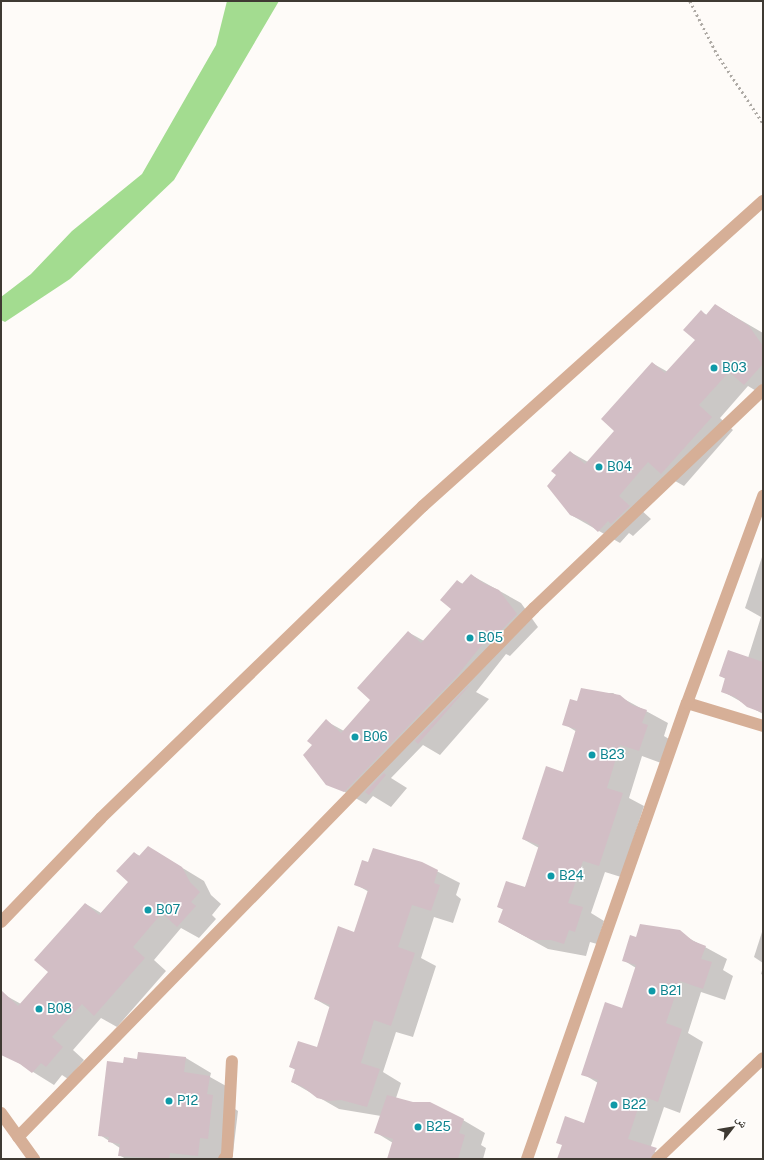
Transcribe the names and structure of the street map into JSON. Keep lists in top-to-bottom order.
{
  "places": [
    "B03",
    "B04",
    "B05",
    "B06",
    "B23",
    "B24",
    "B07",
    "B21",
    "B08",
    "P12",
    "B22",
    "B25"
  ],
  "north": "top right"
}
